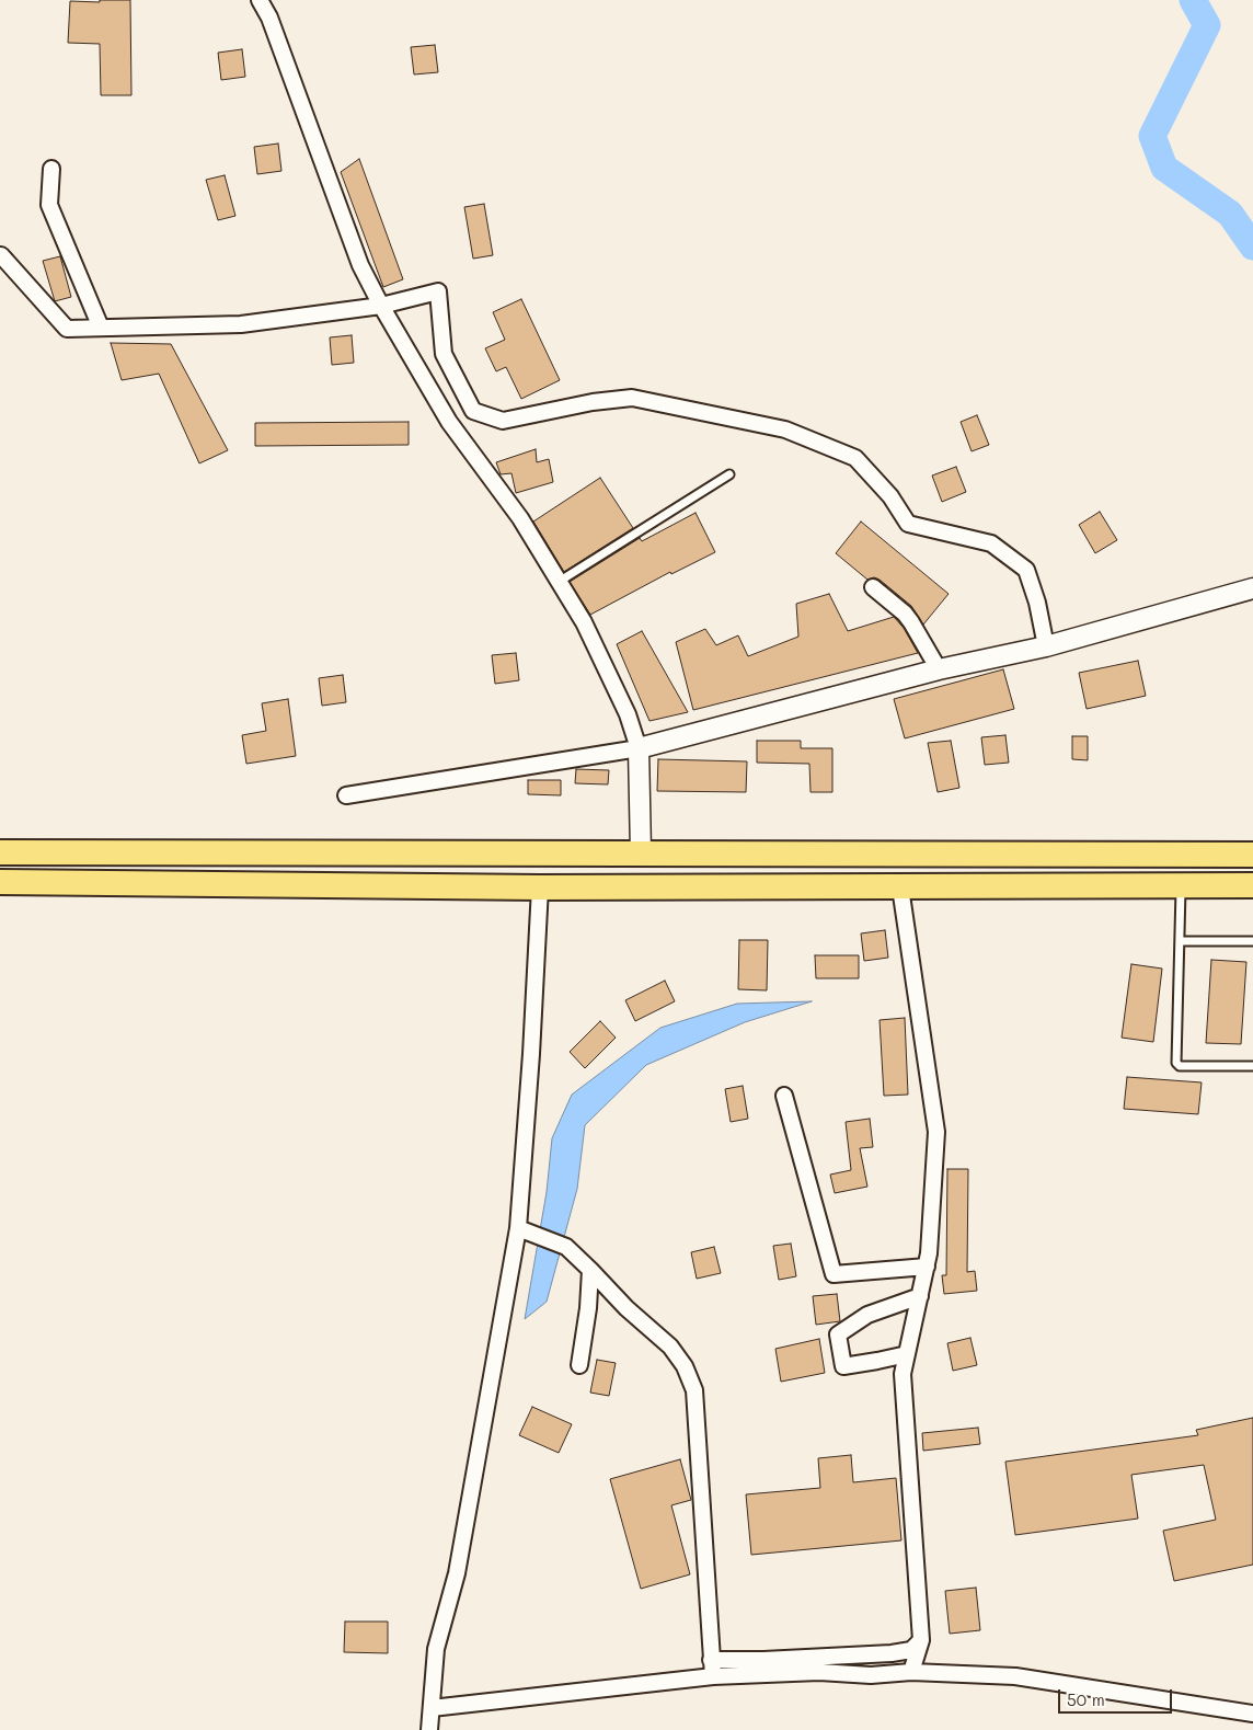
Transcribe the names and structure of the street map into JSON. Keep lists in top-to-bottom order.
{
  "scale_bar": "50 m"
}
